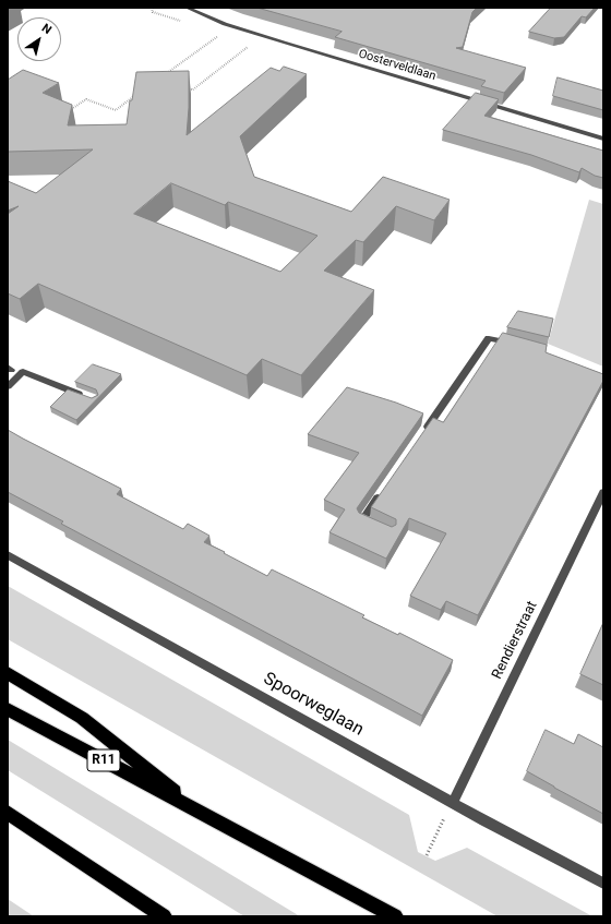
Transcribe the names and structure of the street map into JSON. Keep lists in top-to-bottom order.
{
  "streets": {
    "highway": ["R11"],
    "street": ["Oosterveldlaan", "Rendierstraat", "Spoorweglaan"]
  },
  "crossings": [
    ["Rendierstraat", "Spoorweglaan"]
  ],
  "north": "top right"
}
